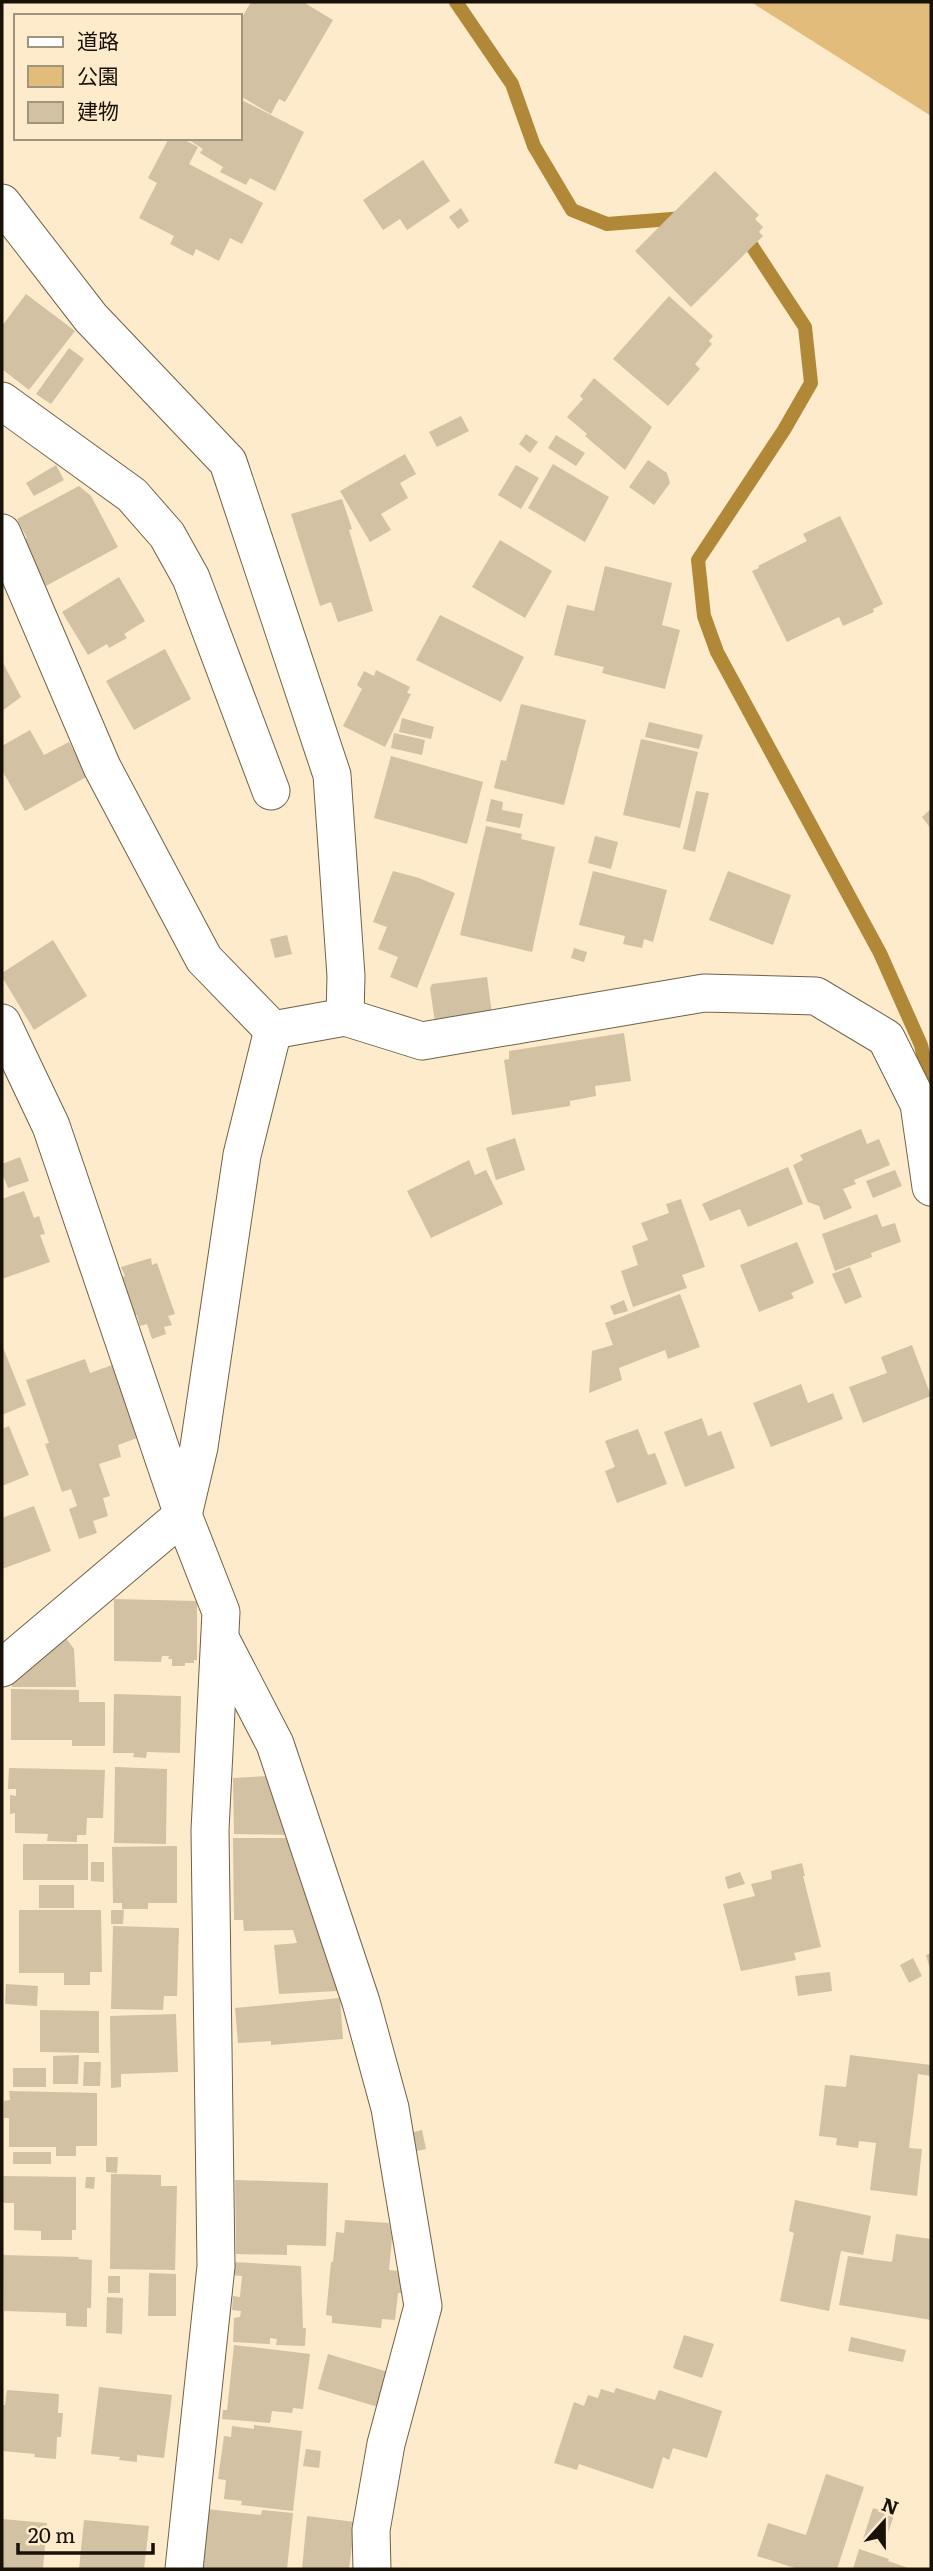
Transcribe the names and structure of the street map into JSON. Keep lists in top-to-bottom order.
{
  "legend": ["道路", "公園", "建物"],
  "scale_bar": "20 m",
  "north": "top"
}
